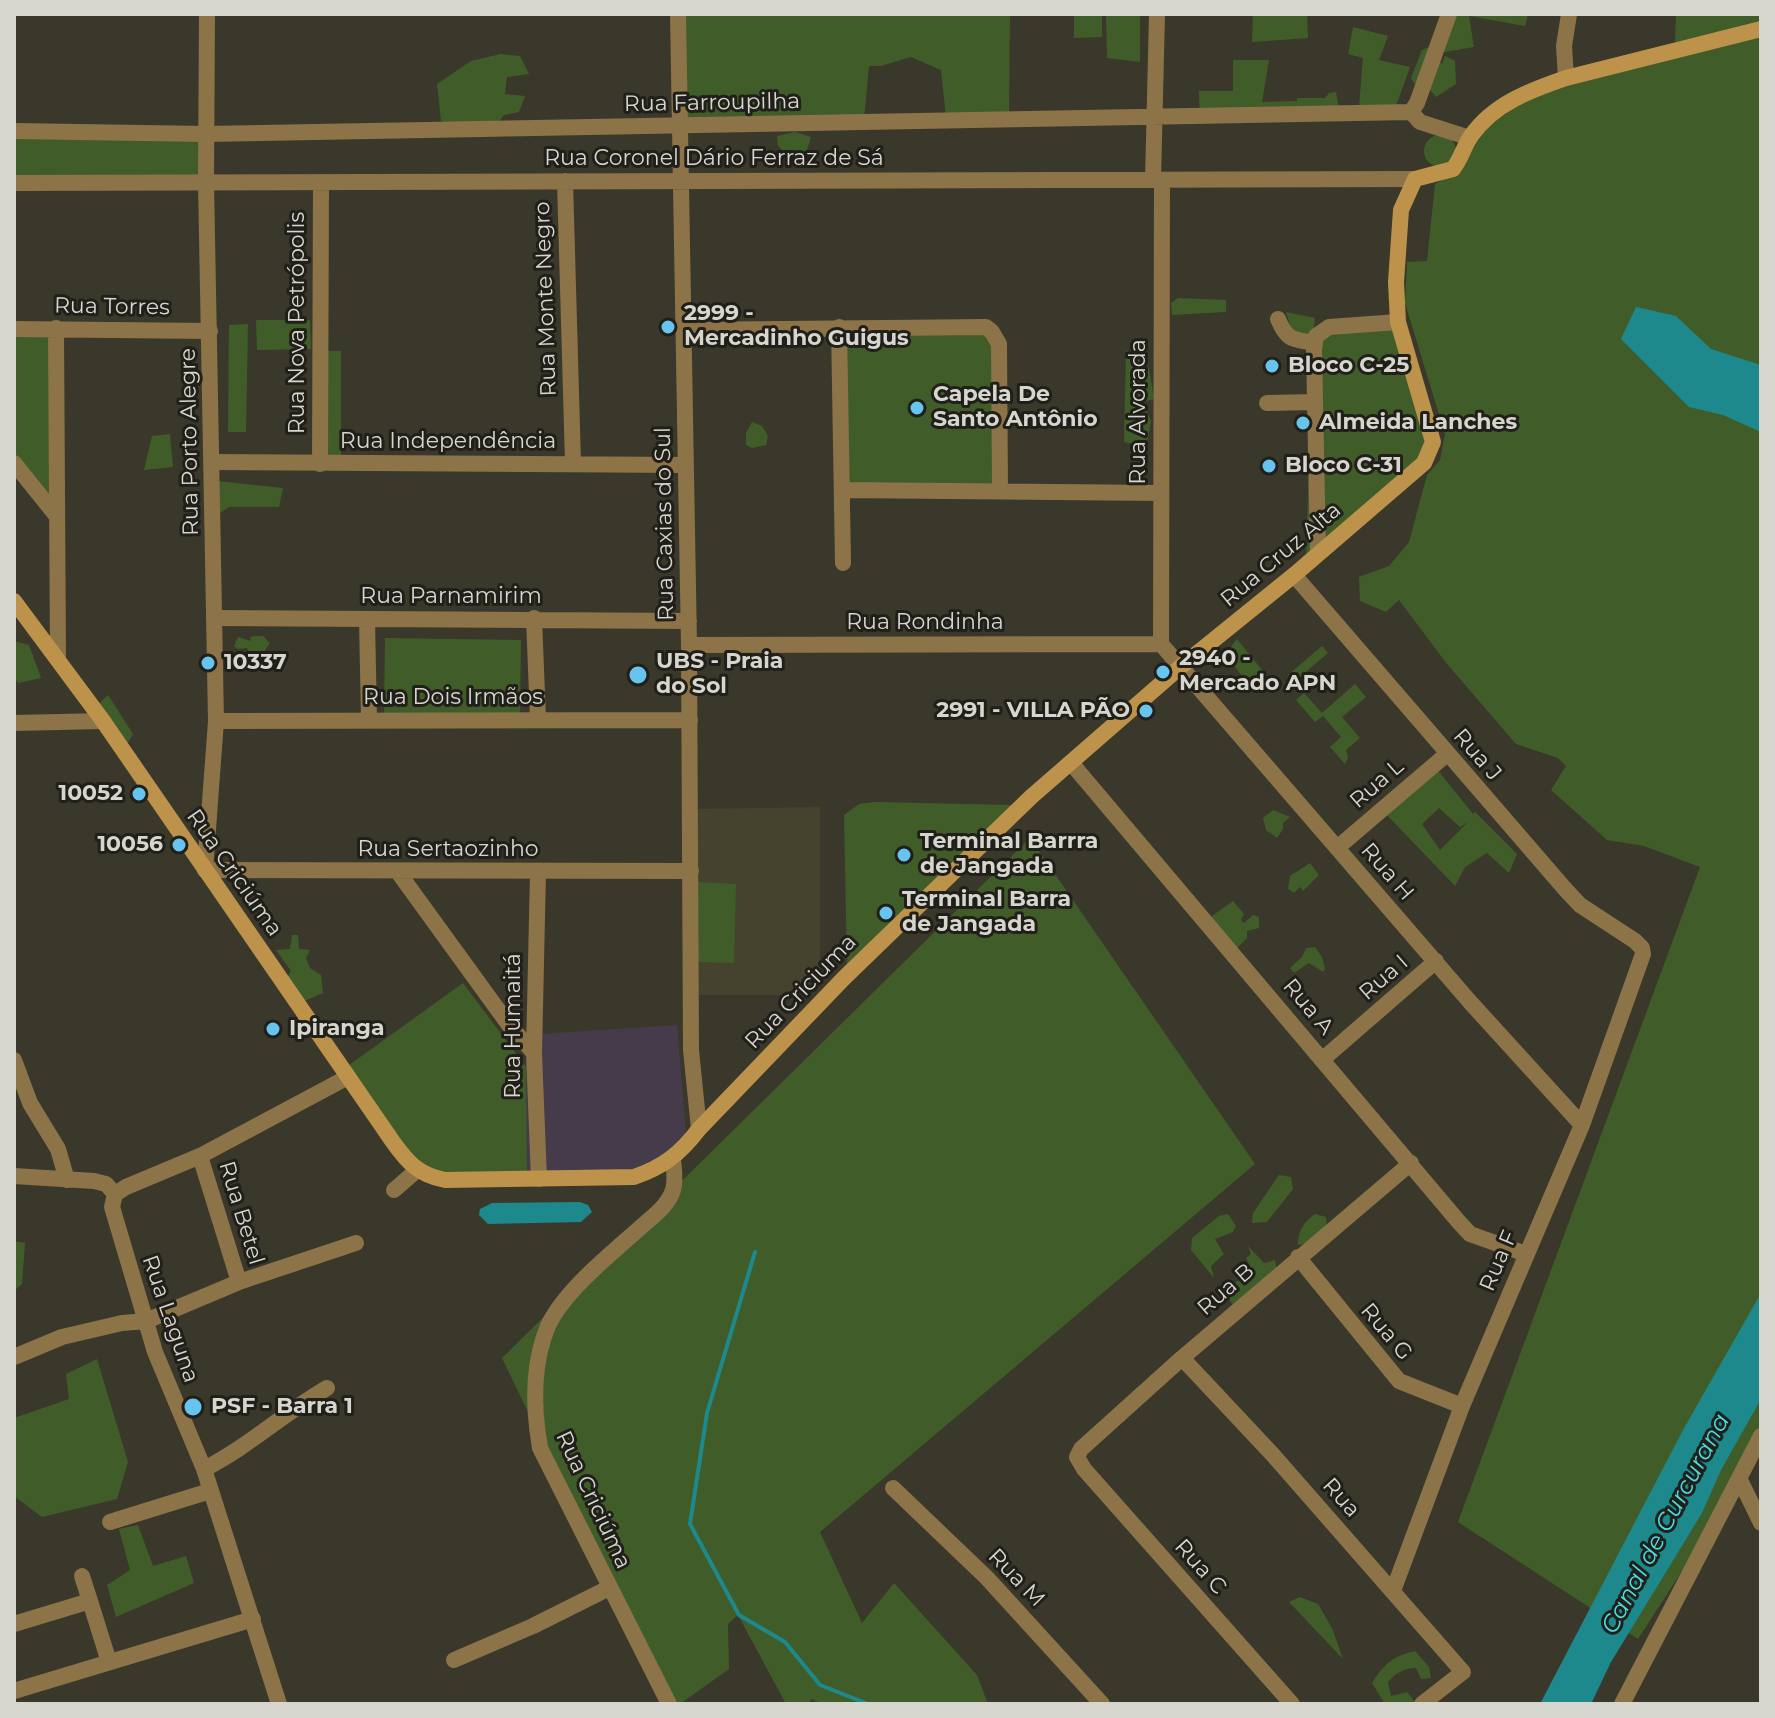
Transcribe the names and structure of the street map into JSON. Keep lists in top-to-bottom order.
{
  "streets": {
    "main road": ["Rua Cruz Alta", "Rua Criciúma", "Rua Criciuma"],
    "street": [
      "Rua Farroupilha",
      "Rua Coronel Dário Ferraz de Sá",
      "Rua Monte Negro",
      "Rua Torres",
      "Rua Nova Petrópolis",
      "Rua Alvorada",
      "Rua Porto Alegre",
      "Rua Independência",
      "Rua Caxias do Sul",
      "Rua Parnamirim",
      "Rua Rondinha",
      "Rua Dois Irmãos",
      "Rua J",
      "Rua L",
      "Rua Sertaozinho",
      "Rua H",
      "Rua I",
      "Rua A",
      "Rua Humaitá",
      "Rua Betel",
      "Rua F",
      "Rua B",
      "Rua Laguna",
      "Rua G",
      "Rua",
      "Rua C",
      "Rua M"
    ]
  },
  "crossings": [
    ["Rua Farroupilha", "Rua Alvorada"],
    ["Rua Farroupilha", "Rua Porto Alegre"],
    ["Rua Farroupilha", "Rua Caxias do Sul"],
    ["Rua Coronel Dário Ferraz de Sá", "Rua Monte Negro"],
    ["Rua Coronel Dário Ferraz de Sá", "Rua Nova Petrópolis"],
    ["Rua Coronel Dário Ferraz de Sá", "Rua Alvorada"],
    ["Rua Coronel Dário Ferraz de Sá", "Rua Porto Alegre"],
    ["Rua Coronel Dário Ferraz de Sá", "Rua Caxias do Sul"],
    ["Rua Coronel Dário Ferraz de Sá", "Rua Cruz Alta"],
    ["Rua Monte Negro", "Rua Independência"],
    ["Rua Torres", "Rua Porto Alegre"],
    ["Rua Nova Petrópolis", "Rua Independência"],
    ["Rua Alvorada", "Rua Rondinha"],
    ["Rua Alvorada", "Rua H"],
    ["Rua Porto Alegre", "Rua Independência"],
    ["Rua Porto Alegre", "Rua Parnamirim"],
    ["Rua Porto Alegre", "Rua Dois Irmãos"],
    ["Rua Porto Alegre", "Rua Sertaozinho"],
    ["Rua Porto Alegre", "Rua Criciúma"],
    ["Rua Independência", "Rua Caxias do Sul"],
    ["Rua Caxias do Sul", "Rua Parnamirim"],
    ["Rua Caxias do Sul", "Rua Rondinha"],
    ["Rua Caxias do Sul", "Rua Dois Irmãos"],
    ["Rua Caxias do Sul", "Rua Sertaozinho"],
    ["Rua Caxias do Sul", "Rua Criciuma"],
    ["Rua Cruz Alta", "Rua J"],
    ["Rua Cruz Alta", "Rua H"],
    ["Rua Cruz Alta", "Rua Criciuma"],
    ["Rua Rondinha", "Rua H"],
    ["Rua J", "Rua L"],
    ["Rua J", "Rua F"],
    ["Rua L", "Rua H"],
    ["Rua Sertaozinho", "Rua Criciúma"],
    ["Rua Sertaozinho", "Rua Humaitá"],
    ["Rua H", "Rua I"],
    ["Rua H", "Rua F"],
    ["Rua Criciúma", "Rua Criciuma"],
    ["Rua I", "Rua A"],
    ["Rua Criciuma", "Rua A"],
    ["Rua Criciuma", "Rua Humaitá"],
    ["Rua A", "Rua F"],
    ["Rua A", "Rua B"],
    ["Rua Betel", "Rua Laguna"],
    ["Rua F", "Rua G"],
    ["Rua F", "Rua"],
    ["Rua B", "Rua G"],
    ["Rua B", "Rua"],
    ["Rua B", "Rua C"]
  ],
  "water": ["Canal de Curcurana"],
  "places": [
    "2999 - Mercadinho Guigus",
    "Bloco C-25",
    "Capela De Santo Antônio",
    "Almeida Lanches",
    "Bloco C-31",
    "10337",
    "2940 - Mercado APN",
    "UBS - Praia do Sol",
    "2991 - VILLA PÃO",
    "10052",
    "10056",
    "Terminal Barrra de Jangada",
    "Terminal Barra de Jangada",
    "Ipiranga",
    "PSF - Barra 1"
  ]
}
